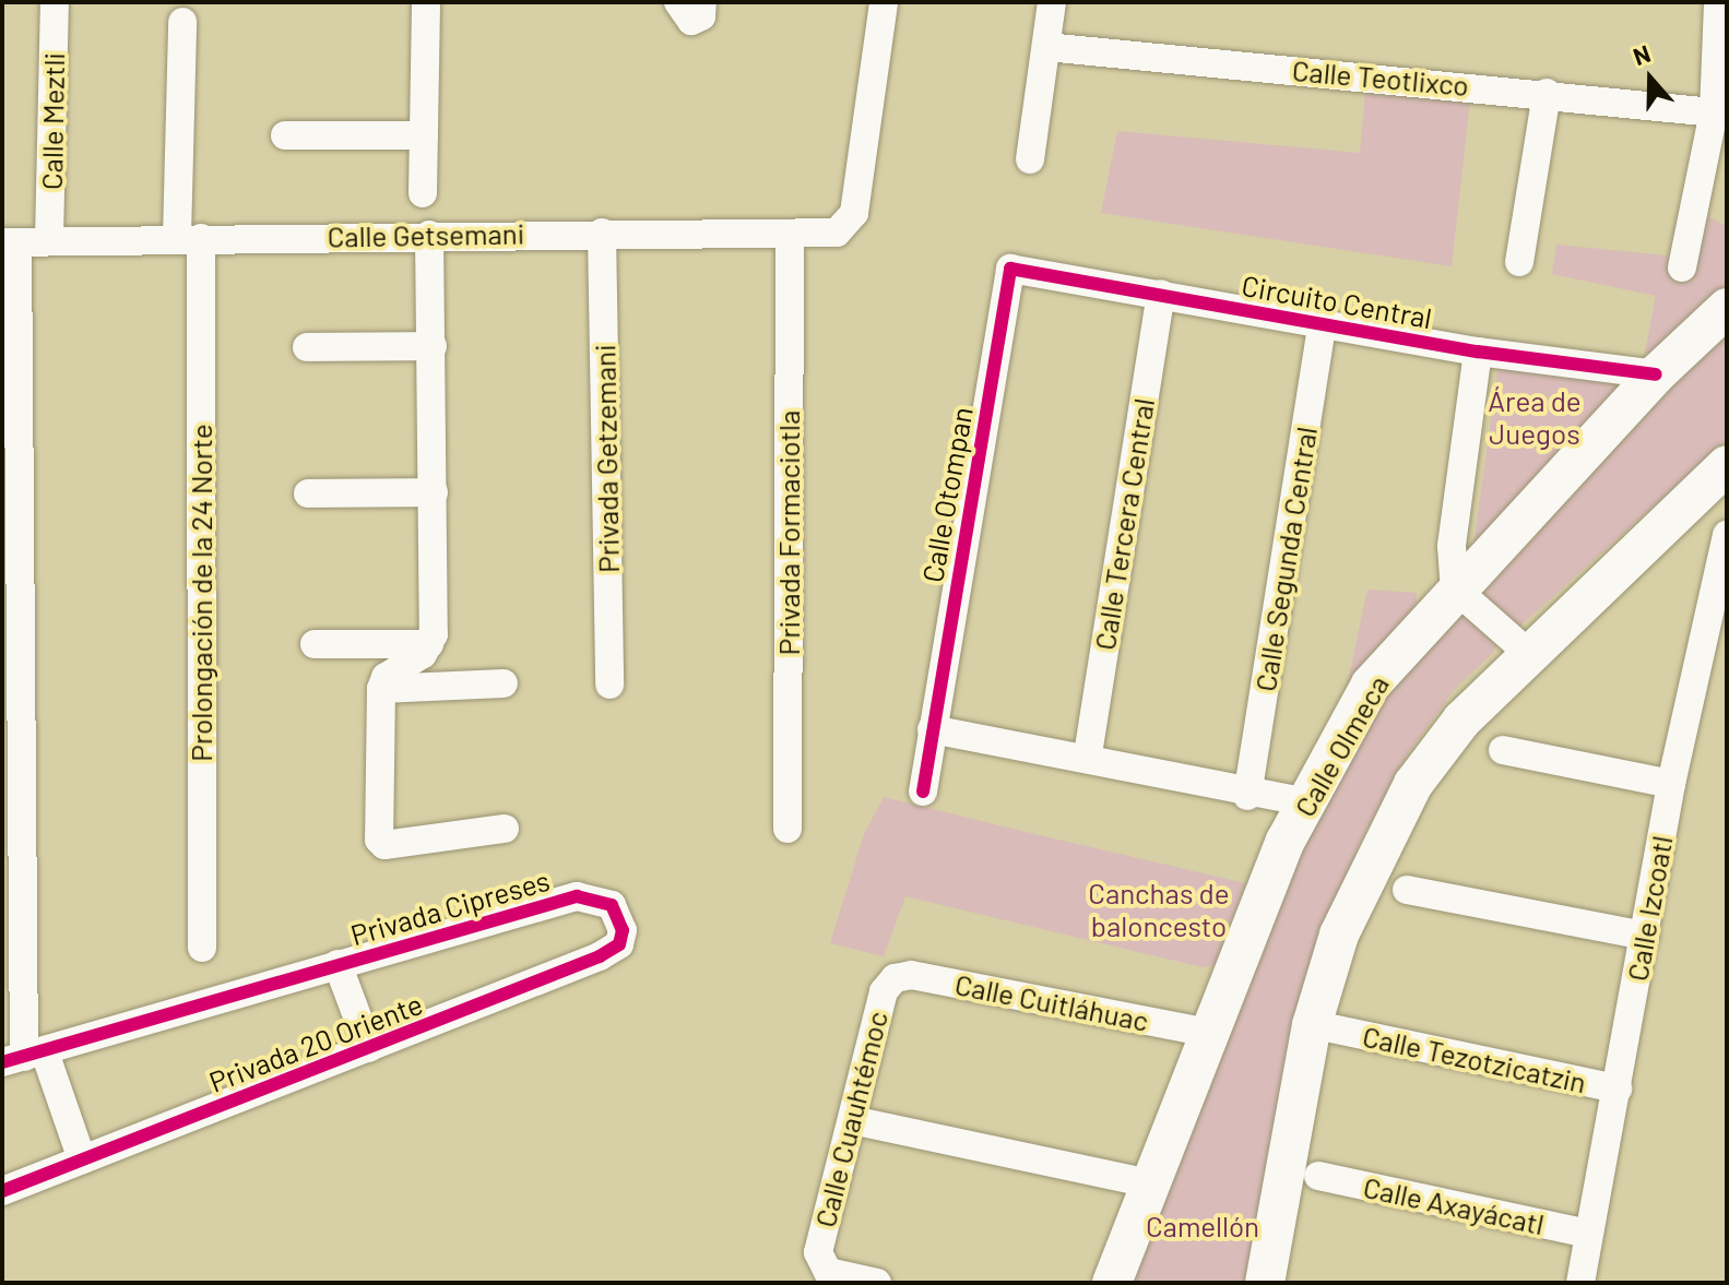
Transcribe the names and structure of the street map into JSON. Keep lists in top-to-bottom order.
{
  "streets": {
    "street": [
      "Calle Teotlixco",
      "Calle Meztli",
      "Calle Getsemani",
      "Circuito Central",
      "Privada Getzemani",
      "Calle Otompan",
      "Calle Tercera Central",
      "Privada Formaciotla",
      "Calle Segunda Central",
      "Prolongación de la 24 Norte",
      "Calle Olmeca",
      "Privada Cipreses",
      "Calle Izcoatl",
      "Calle Cuitláhuac",
      "Privada 20 Oriente",
      "Calle Tezotzicatzin",
      "Calle Cuauhtémoc",
      "Calle Axayácatl"
    ]
  },
  "crossings": [
    ["Calle Meztli", "Calle Getsemani"],
    ["Calle Getsemani", "Privada Getzemani"],
    ["Calle Getsemani", "Privada Formaciotla"],
    ["Calle Getsemani", "Prolongación de la 24 Norte"],
    ["Circuito Central", "Calle Otompan"],
    ["Circuito Central", "Calle Tercera Central"],
    ["Circuito Central", "Calle Segunda Central"],
    ["Circuito Central", "Calle Olmeca"],
    ["Calle Olmeca", "Calle Cuitláhuac"],
    ["Privada Cipreses", "Privada 20 Oriente"],
    ["Calle Izcoatl", "Calle Tezotzicatzin"],
    ["Calle Izcoatl", "Calle Axayácatl"],
    ["Calle Cuitláhuac", "Calle Cuauhtémoc"]
  ],
  "parks": ["Área de Juegos", "Canchas de baloncesto", "Camellón"],
  "north": "top"
}
